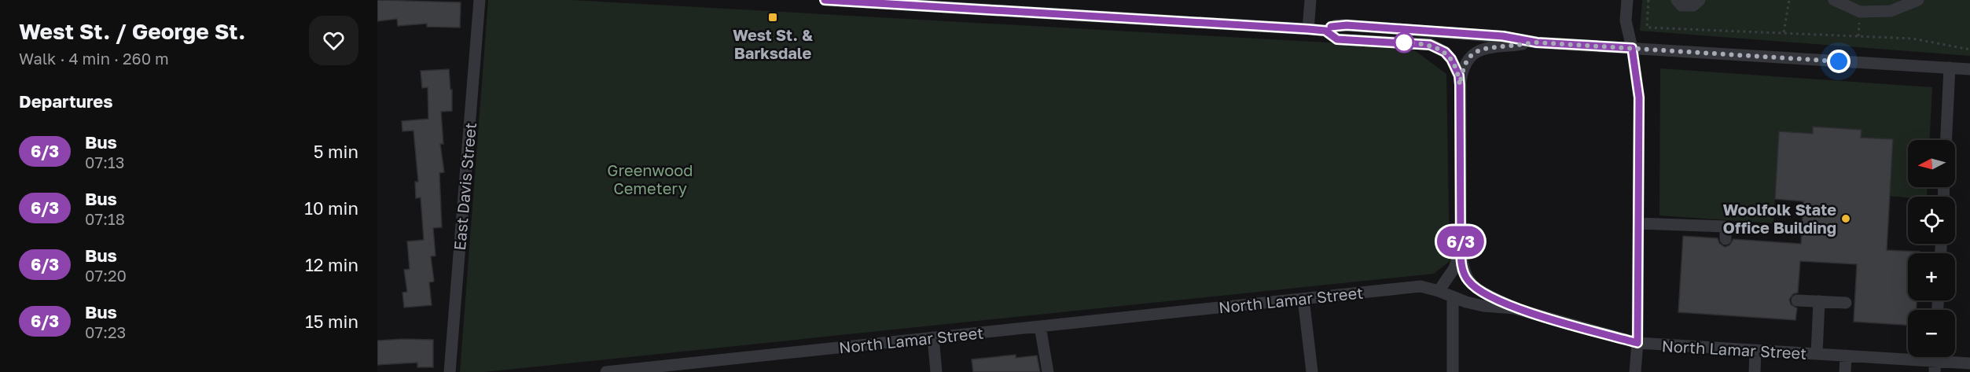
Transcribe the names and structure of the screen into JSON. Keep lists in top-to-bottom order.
{
  "streets": {
    "street": ["East Davis Street", "North Lamar Street"]
  },
  "parks": ["Greenwood Cemetery"],
  "places": {
    "transit": ["West St. & Barksdale"],
    "other": ["Woolfolk State Office Building"]
  },
  "lines": ["bus line 6/3"],
  "north": "left",
  "page": {
    "heading": [
      ["West St. / George St.", "Walk · 4 min · 260 m"],
      "Departures"
    ],
    "on_map": "6/3",
    "list": [
      {
        "mark": "6/3",
        "name": "Bus",
        "note": "07:13",
        "value": "5 min"
      },
      {
        "mark": "6/3",
        "name": "Bus",
        "note": "07:18",
        "value": "10 min"
      },
      {
        "mark": "6/3",
        "name": "Bus",
        "note": "07:20",
        "value": "12 min"
      },
      {
        "mark": "6/3",
        "name": "Bus",
        "note": "07:23",
        "value": "15 min"
      }
    ],
    "map_buttons": ["+", "−"]
  }
}
